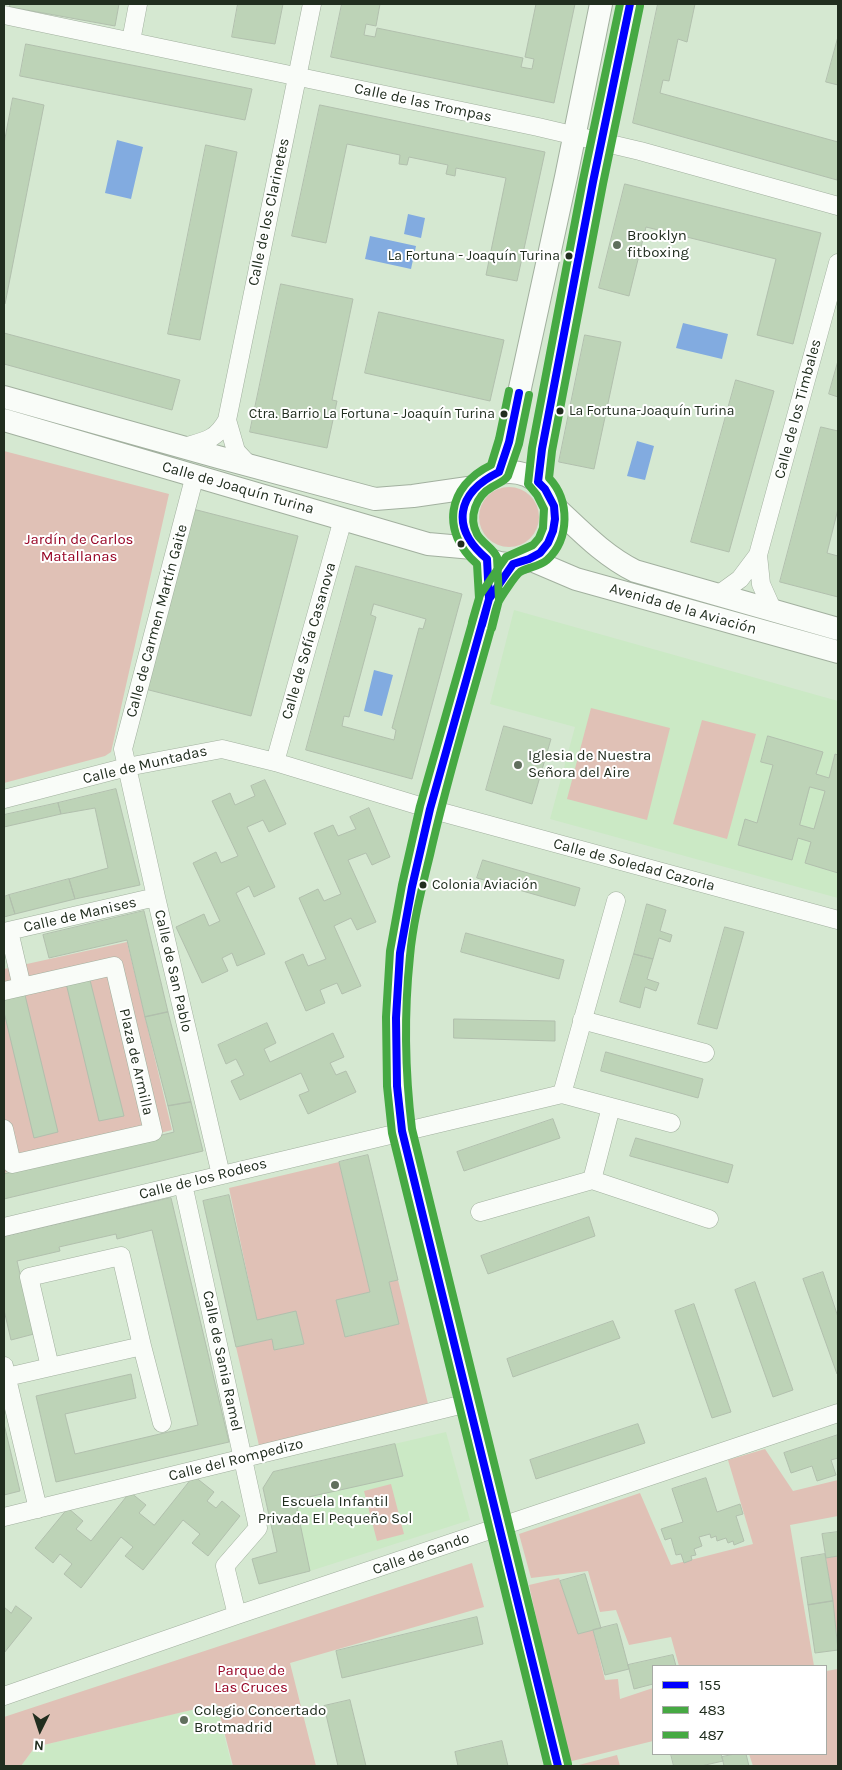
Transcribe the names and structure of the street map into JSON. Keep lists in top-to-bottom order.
{
  "streets": {
    "main road": ["Calle de Joaquín Turina", "Avenida de la Aviación"],
    "street": [
      "Calle de las Trompas",
      "Calle de los Clarinetes",
      "Calle de los Timbales",
      "Calle de Carmen Martín Gaite",
      "Calle de Sofía Casanova",
      "Calle de Muntadas",
      "Calle de Soledad Cazorla",
      "Calle de Manises",
      "Calle de San Pablo",
      "Plaza de Armilla",
      "Calle de los Rodeos",
      "Calle de Sania Ramel",
      "Calle del Rompedizo",
      "Calle de Gando"
    ]
  },
  "crossings": [
    ["Calle de las Trompas", "Calle de los Clarinetes"],
    ["Calle de los Clarinetes", "Calle de Joaquín Turina"],
    ["Calle de los Timbales", "Avenida de la Aviación"],
    ["Calle de Joaquín Turina", "Avenida de la Aviación"],
    ["Calle de Joaquín Turina", "Calle de Carmen Martín Gaite"],
    ["Calle de Joaquín Turina", "Calle de Sofía Casanova"],
    ["Calle de Carmen Martín Gaite", "Calle de Muntadas"],
    ["Calle de Carmen Martín Gaite", "Calle de San Pablo"],
    ["Calle de Sofía Casanova", "Calle de Muntadas"],
    ["Calle de Muntadas", "Calle de Soledad Cazorla"],
    ["Calle de Muntadas", "Calle de San Pablo"],
    ["Calle de Manises", "Calle de San Pablo"],
    ["Calle de San Pablo", "Calle de los Rodeos"],
    ["Calle de los Rodeos", "Calle de Sania Ramel"],
    ["Calle de Sania Ramel", "Calle del Rompedizo"],
    ["Calle de Sania Ramel", "Calle de Gando"]
  ],
  "parks": ["Jardín de Carlos Matallanas", "Parque de Las Cruces"],
  "places": [
    "Brooklyn fitboxing",
    "La Fortuna - Joaquín Turina",
    "La Fortuna-Joaquín Turina",
    "Ctra. Barrio La Fortuna - Joaquín Turina",
    "Iglesia de Nuestra Señora del Aire",
    "Colonia Aviación",
    "Escuela Infantil Privada El Pequeño Sol",
    "Colegio Concertado Brotmadrid"
  ],
  "lines": ["transit line 155", "transit line 487", "transit line 483"],
  "legend": ["155", "483", "487"],
  "north": "bottom"
}
